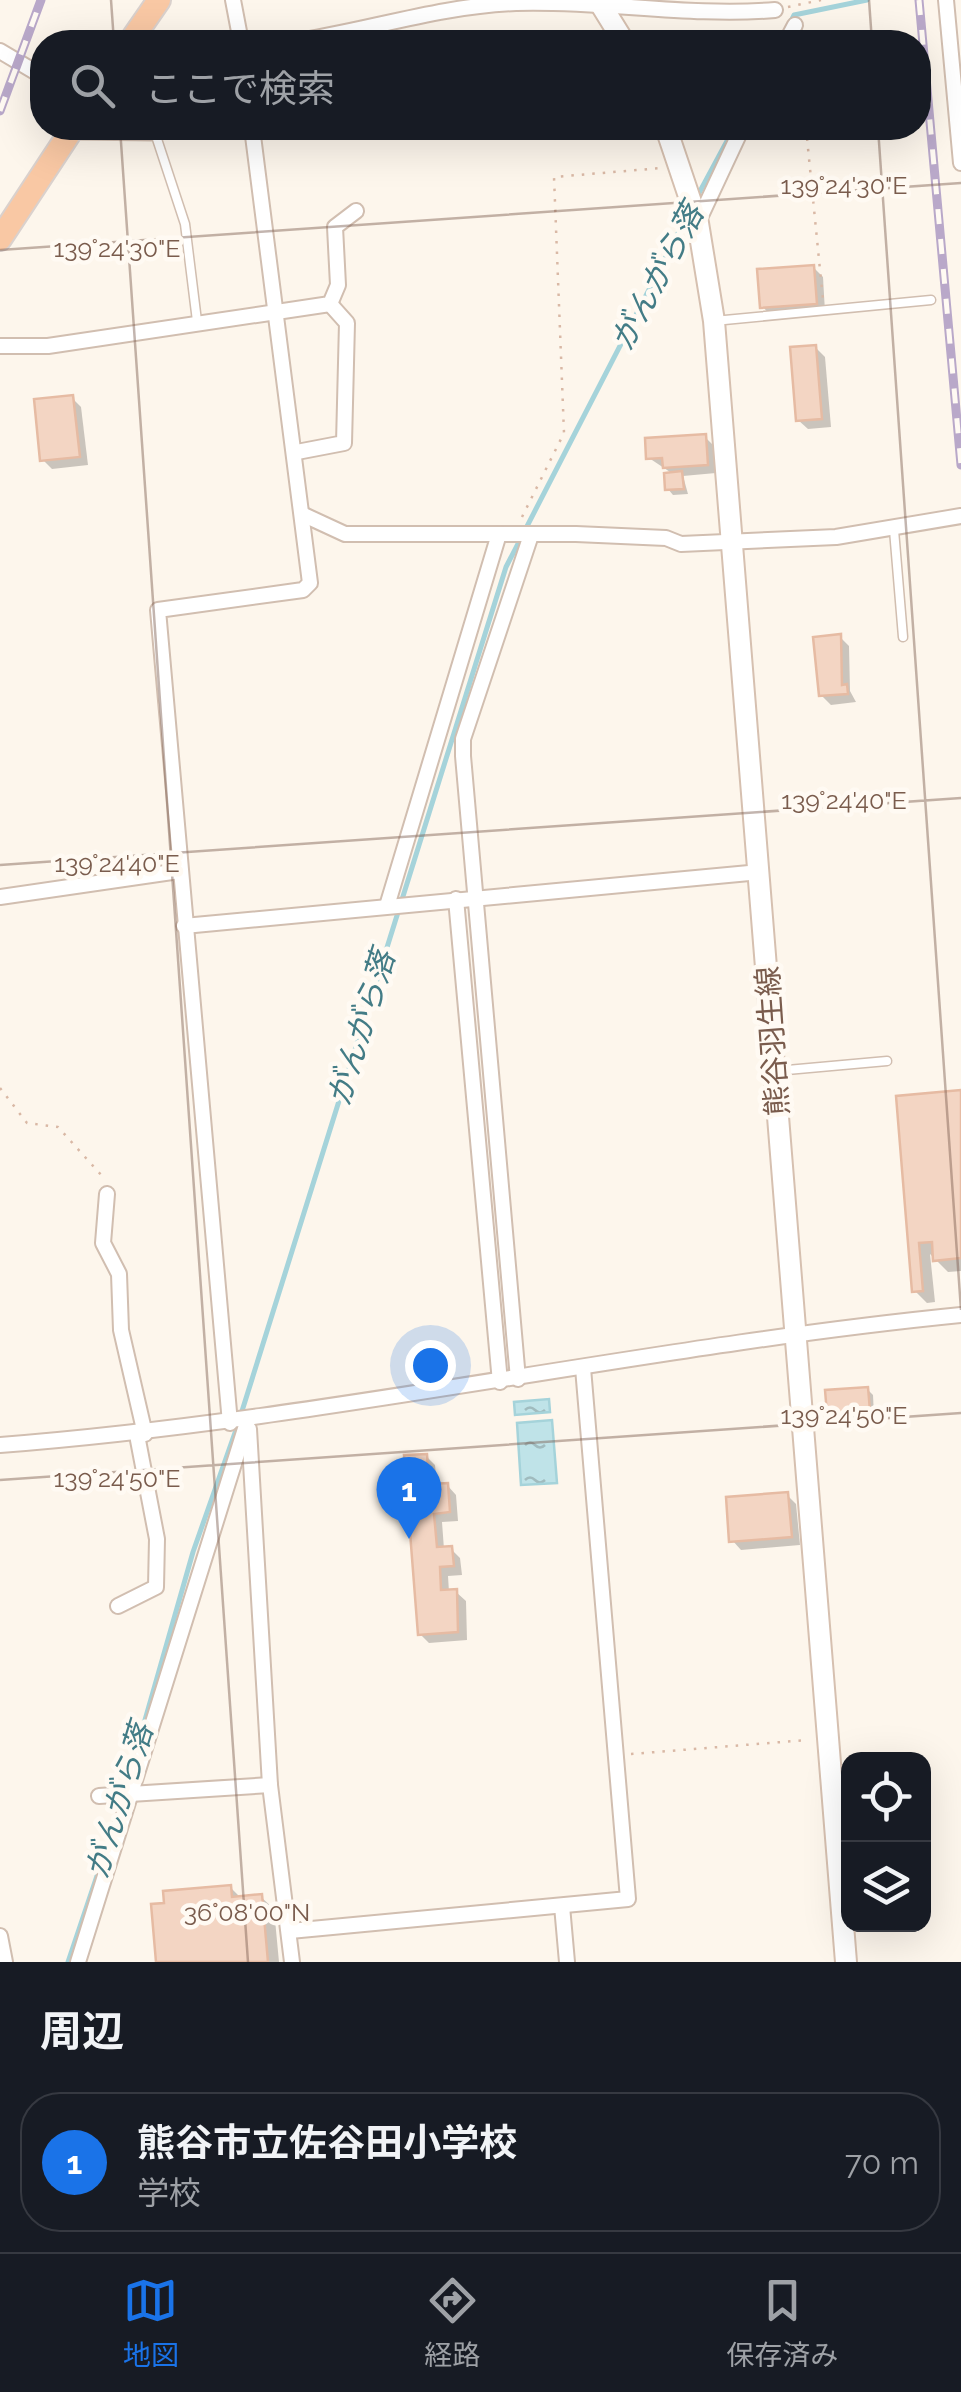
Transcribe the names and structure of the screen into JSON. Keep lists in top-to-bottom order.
{
  "streets": {
    "main road": ["熊谷羽生線"]
  },
  "water": ["がんがら落"],
  "page": {
    "search": "ここで検索",
    "pins": "1",
    "heading": "周辺",
    "list": [
      {
        "mark": "1",
        "name": "熊谷市立佐谷田小学校",
        "note": "学校",
        "value": "70 m"
      }
    ],
    "nav": ["地図", "経路", "保存済み"]
  },
  "coordinates": [
    "139°24'30\"E",
    "139°24'40\"E",
    "139°24'50\"E",
    "36°08'00\"N"
  ]
}
